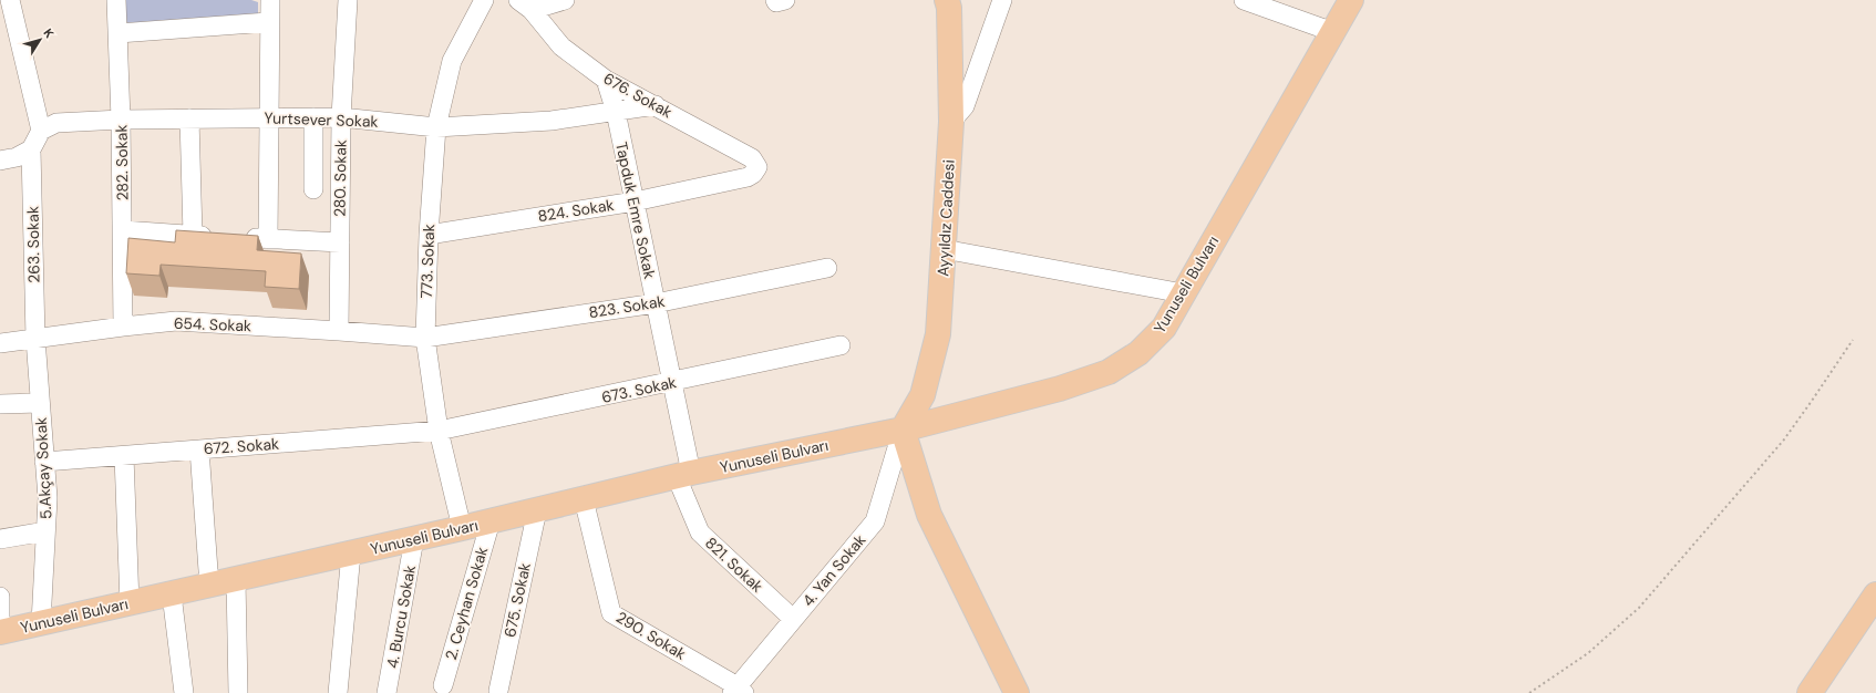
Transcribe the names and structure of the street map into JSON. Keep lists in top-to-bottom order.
{
  "streets": {
    "main road": ["Ayyıldız Caddesi", "Yunuseli Bulvarı"],
    "street": [
      "676. Sokak",
      "Yurtsever Sokak",
      "282. Sokak",
      "280. Sokak",
      "824. Sokak",
      "Tapduk Emre Sokak",
      "263. Sokak",
      "773. Sokak",
      "823. Sokak",
      "654. Sokak",
      "673. Sokak",
      "672. Sokak",
      "5.Akçay Sokak",
      "821. Sokak",
      "4. Yan Sokak",
      "675. Sokak",
      "2. Ceyhan Sokak",
      "4. Burcu Sokak",
      "290. Sokak"
    ]
  },
  "crossings": [
    ["676. Sokak", "Yurtsever Sokak"],
    ["676. Sokak", "824. Sokak"],
    ["676. Sokak", "Tapduk Emre Sokak"],
    ["Yurtsever Sokak", "282. Sokak"],
    ["Yurtsever Sokak", "280. Sokak"],
    ["Yurtsever Sokak", "Tapduk Emre Sokak"],
    ["Yurtsever Sokak", "773. Sokak"],
    ["282. Sokak", "654. Sokak"],
    ["280. Sokak", "654. Sokak"],
    ["824. Sokak", "Tapduk Emre Sokak"],
    ["824. Sokak", "773. Sokak"],
    ["Tapduk Emre Sokak", "Yunuseli Bulvarı"],
    ["Tapduk Emre Sokak", "823. Sokak"],
    ["Tapduk Emre Sokak", "673. Sokak"],
    ["Tapduk Emre Sokak", "821. Sokak"],
    ["Ayyıldız Caddesi", "Yunuseli Bulvarı"],
    ["Ayyıldız Caddesi", "4. Yan Sokak"],
    ["263. Sokak", "654. Sokak"],
    ["263. Sokak", "5.Akçay Sokak"],
    ["773. Sokak", "Yunuseli Bulvarı"],
    ["773. Sokak", "823. Sokak"],
    ["773. Sokak", "654. Sokak"],
    ["773. Sokak", "673. Sokak"],
    ["773. Sokak", "672. Sokak"],
    ["Yunuseli Bulvarı", "5.Akçay Sokak"],
    ["Yunuseli Bulvarı", "821. Sokak"],
    ["Yunuseli Bulvarı", "4. Yan Sokak"],
    ["Yunuseli Bulvarı", "675. Sokak"],
    ["Yunuseli Bulvarı", "2. Ceyhan Sokak"],
    ["Yunuseli Bulvarı", "4. Burcu Sokak"],
    ["Yunuseli Bulvarı", "290. Sokak"],
    ["823. Sokak", "654. Sokak"],
    ["654. Sokak", "5.Akçay Sokak"],
    ["673. Sokak", "672. Sokak"],
    ["672. Sokak", "5.Akçay Sokak"],
    ["821. Sokak", "4. Yan Sokak"],
    ["4. Yan Sokak", "290. Sokak"]
  ],
  "north": "top right"
}
